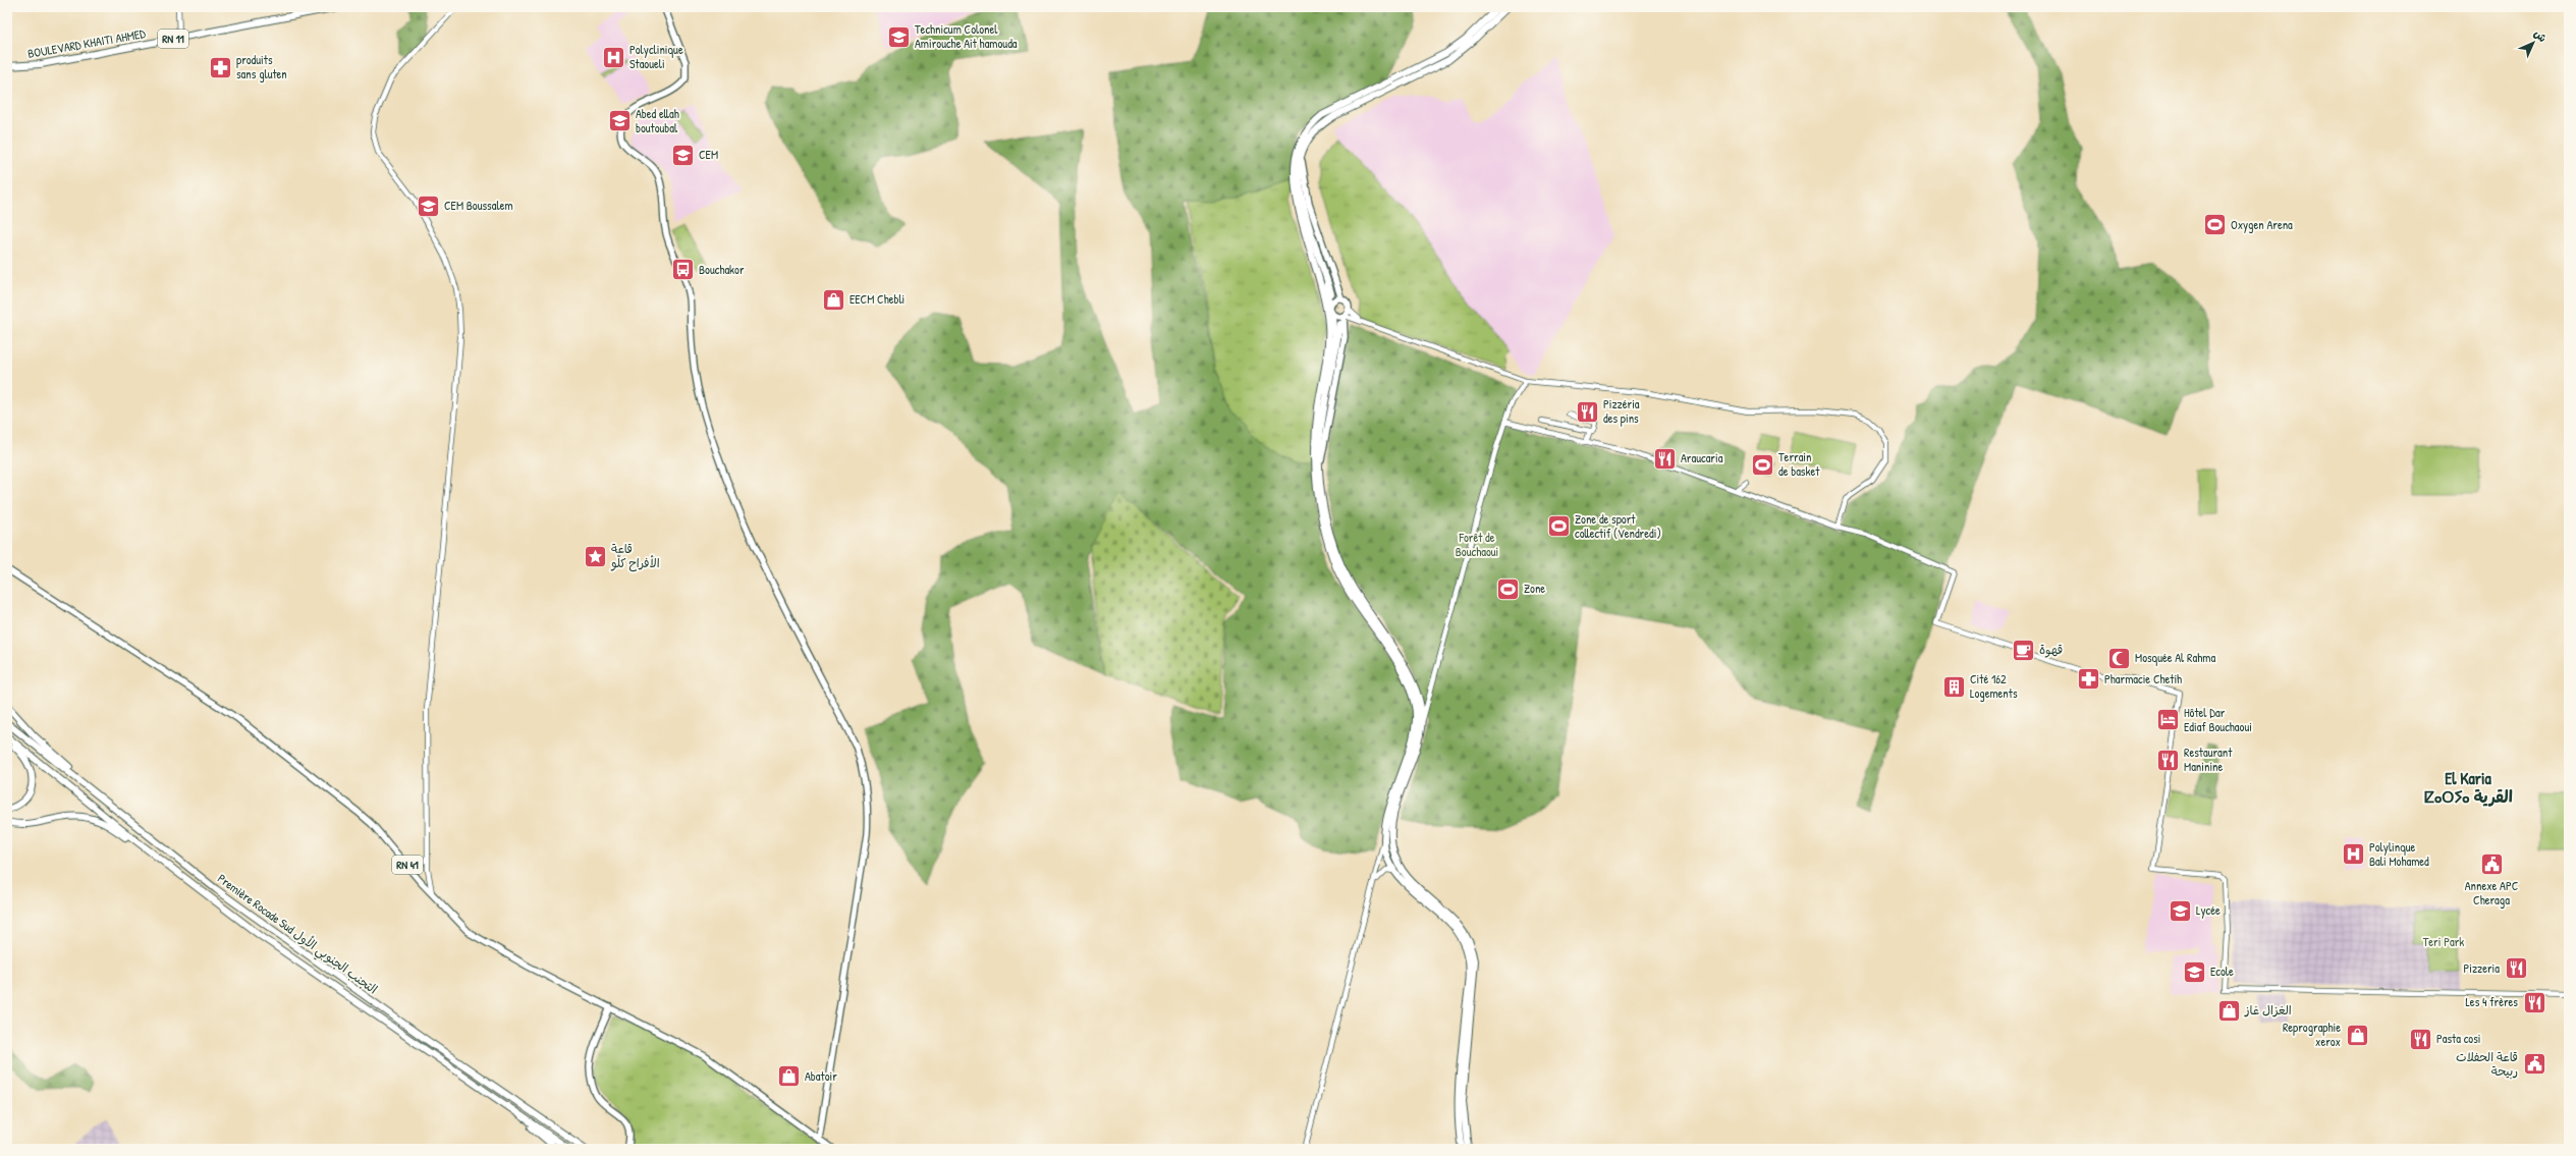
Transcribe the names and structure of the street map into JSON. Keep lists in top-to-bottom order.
{
  "streets": {
    "highway": ["RN 11", "BOULEVARD KHAITI AHMED", "Première Rocade Sud التجنب الجنوبي الأول"],
    "main road": ["RN 41"]
  },
  "districts": ["El Karia ⵇⴰⵔⵢⴰ القرية"],
  "parks": ["Forêt de Bouchaoui", "Teri Park"],
  "places": {
    "school or university": [
      "Technicum Colonel Amirouche Ait hamouda",
      "Abed ellah boutoubal",
      "CEM",
      "CEM Boussalem",
      "Lycée",
      "Ecole"
    ],
    "hospital": ["Polyclinique Staoueli", "Polylinque Bali Mohamed"],
    "pharmacy": ["produits sans gluten", "Pharmacie Chetih"],
    "sports": [
      "Oxygen Arena",
      "Terrain de basket",
      "Zone de sport collectif (Vendredi)",
      "Zone"
    ],
    "bus stop": ["Bouchakor"],
    "shop": [
      "EECM Chebli",
      "الغزال غاز",
      "Reprographie xerox",
      "Abatoir"
    ],
    "restaurant": [
      "Pizzéria des pins",
      "Araucaria",
      "Restaurant Maninine",
      "Pizzeria",
      "Les 4 frères",
      "Pasta cosi"
    ],
    "place": ["قاعة الأفراح كلّو"],
    "cafe": ["قهوة"],
    "mosque": ["Mosquée Al Rahma"],
    "building": ["Cité 162 Logements"],
    "hotel": ["Hôtel Dar Ediaf Bouchaoui"],
    "public building": ["Annexe APC Cheraga", "قاعة الحفلات ربيحة"]
  },
  "north": "top right"
}
